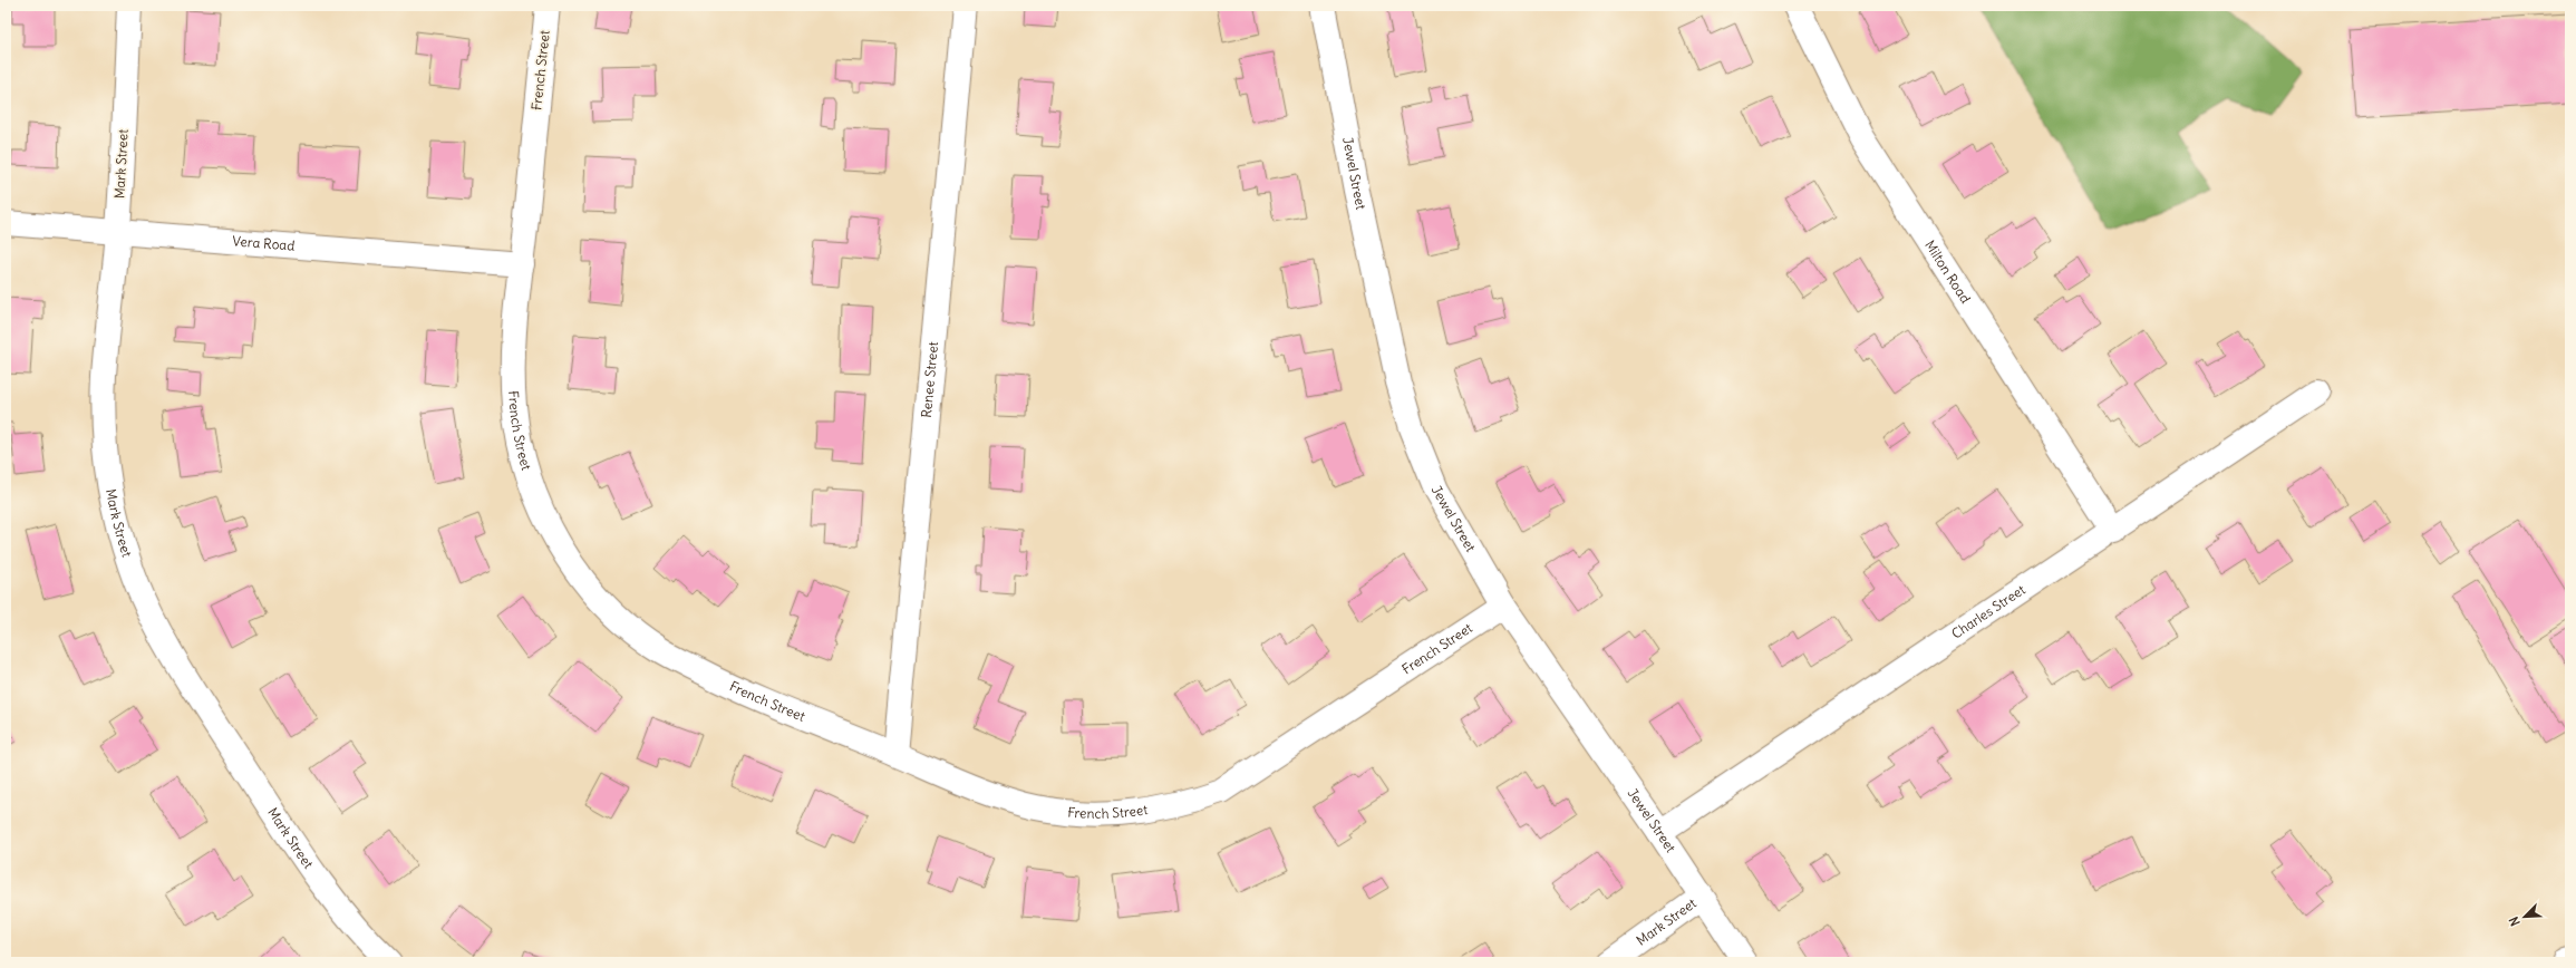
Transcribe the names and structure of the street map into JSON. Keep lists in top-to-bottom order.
{
  "streets": {
    "street": [
      "French Street",
      "Mark Street",
      "Jewel Street",
      "Vera Road",
      "Milton Road",
      "Renee Street",
      "Charles Street"
    ]
  },
  "crossings": [
    ["French Street", "Jewel Street"],
    ["French Street", "Vera Road"],
    ["French Street", "Renee Street"],
    ["Mark Street", "Jewel Street"],
    ["Mark Street", "Vera Road"],
    ["Jewel Street", "Charles Street"],
    ["Milton Road", "Charles Street"]
  ],
  "north": "bottom left"
}
